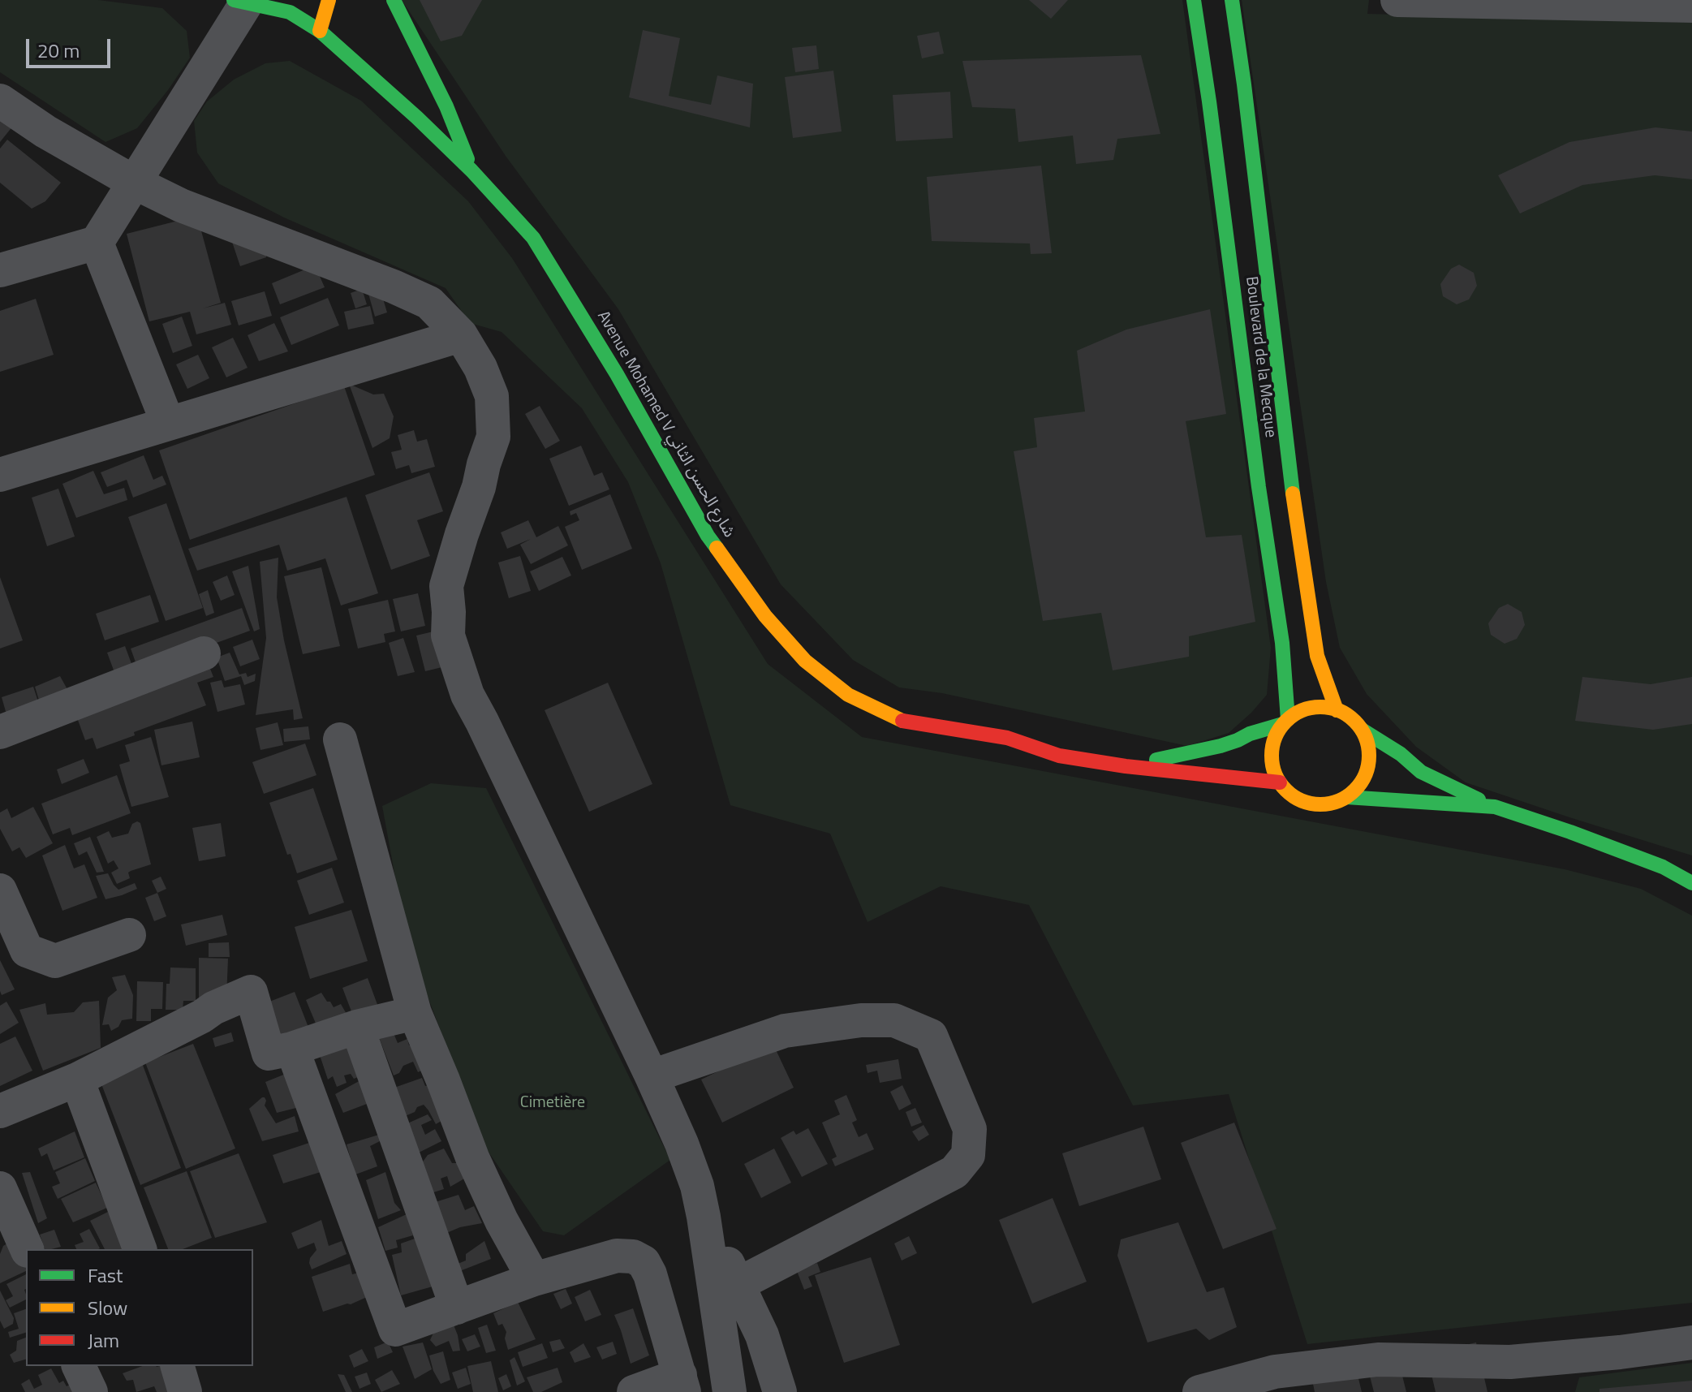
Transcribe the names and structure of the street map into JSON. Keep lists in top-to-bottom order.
{
  "streets": {
    "main road": ["Boulevard de la Mecque", "Avenue Mohamed V شارع الحسن الثاني"]
  },
  "crossings": [
    ["Boulevard de la Mecque", "Avenue Mohamed V شارع الحسن الثاني"]
  ],
  "parks": ["Cimetière"],
  "legend": ["Fast", "Slow", "Jam"],
  "scale_bar": "20 m"
}
